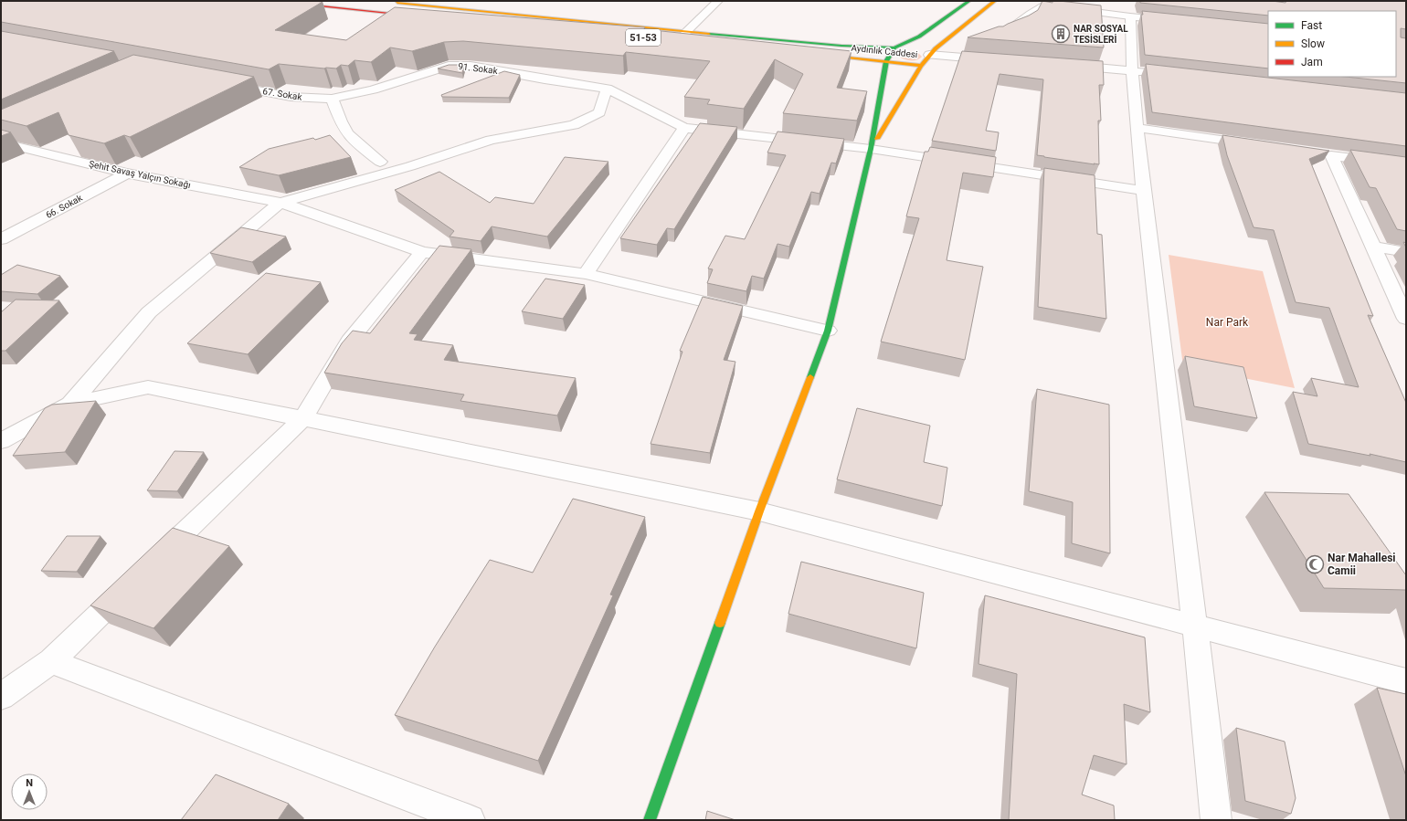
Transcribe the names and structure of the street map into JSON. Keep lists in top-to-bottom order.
{
  "streets": {
    "main road": ["51-53", "Aydınlık Caddesi"],
    "street": [
      "91. Sokak",
      "67. Sokak",
      "Şehit Savaş Yalçın Sokağı",
      "66. Sokak"
    ]
  },
  "crossings": [
    ["91. Sokak", "67. Sokak"],
    ["Şehit Savaş Yalçın Sokağı", "66. Sokak"]
  ],
  "parks": ["Nar Park"],
  "places": {
    "building": ["NAR SOSYAL TESİSLERİ"],
    "mosque": ["Nar Mahallesi Camii"]
  },
  "legend": ["Fast", "Slow", "Jam"],
  "north": "top"
}
